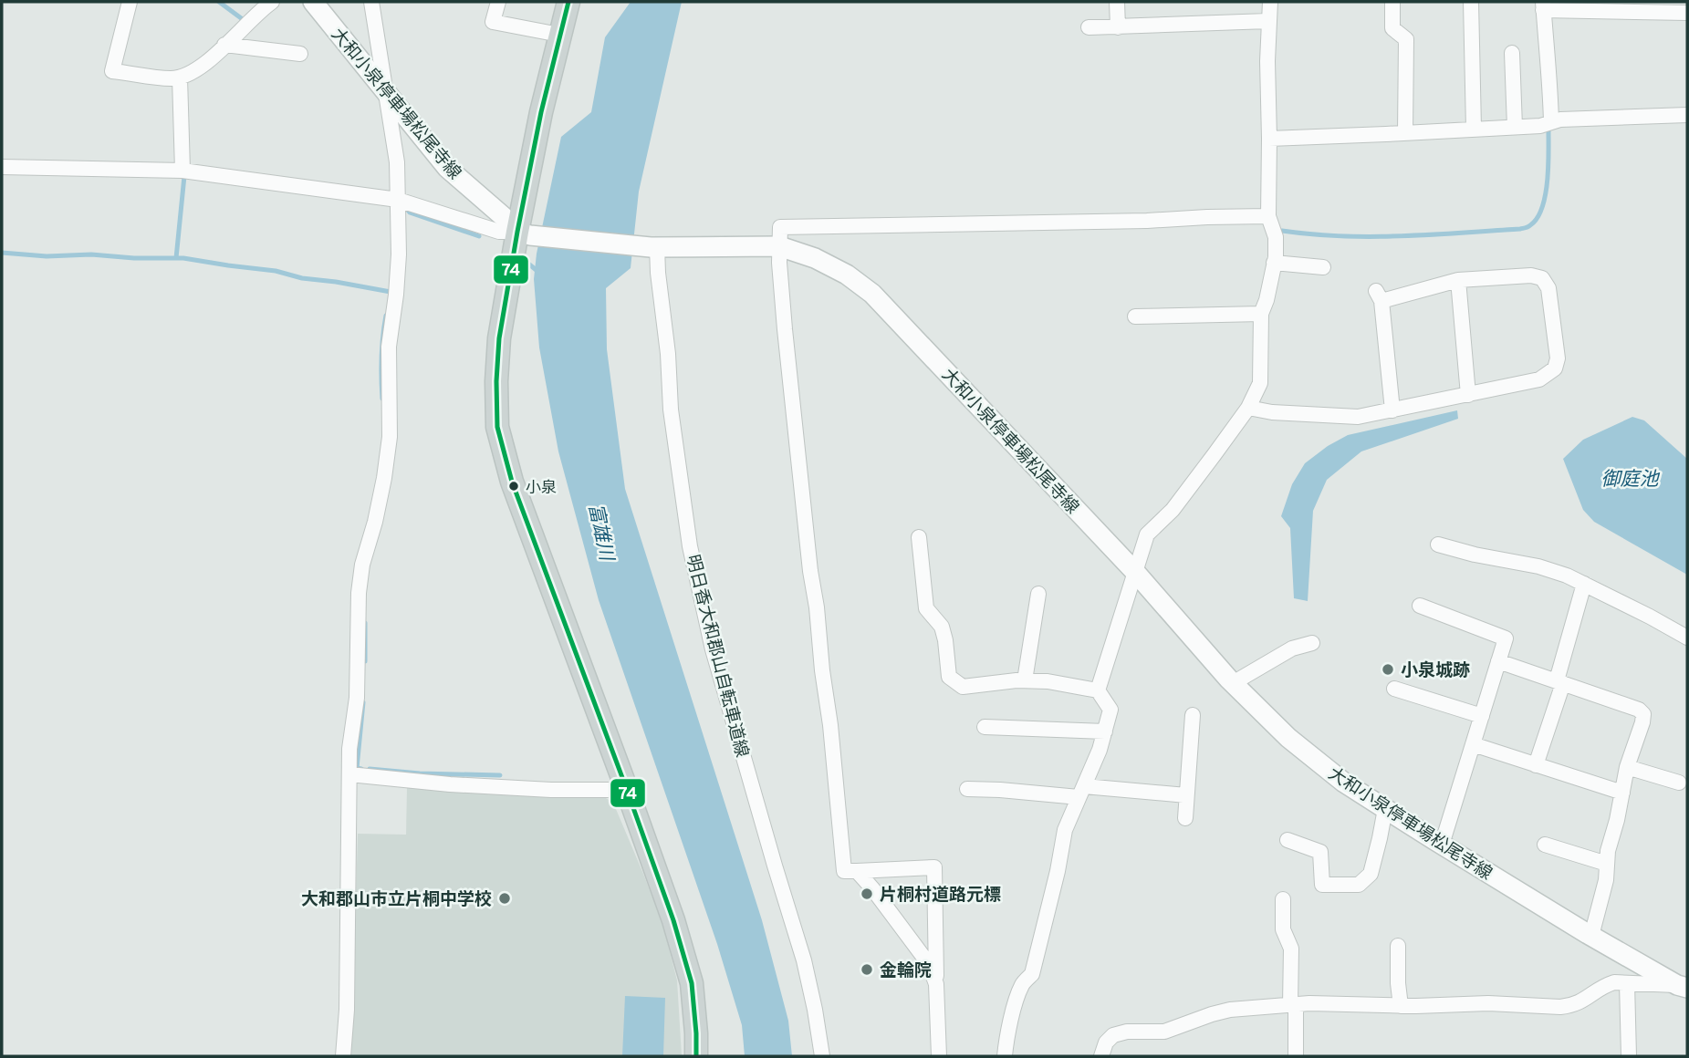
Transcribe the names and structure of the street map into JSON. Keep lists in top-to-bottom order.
{
  "streets": {
    "main road": ["大和小泉停車場松尾寺線"],
    "street": ["明日香大和郡山自転車道線"]
  },
  "crossings": [
    ["大和小泉停車場松尾寺線", "明日香大和郡山自転車道線"]
  ],
  "water": ["御庭池", "富雄川"],
  "places": [
    "小泉",
    "小泉城跡",
    "片桐村道路元標",
    "大和郡山市立片桐中学校",
    "金輪院"
  ],
  "lines": ["transit line 74"]
}
